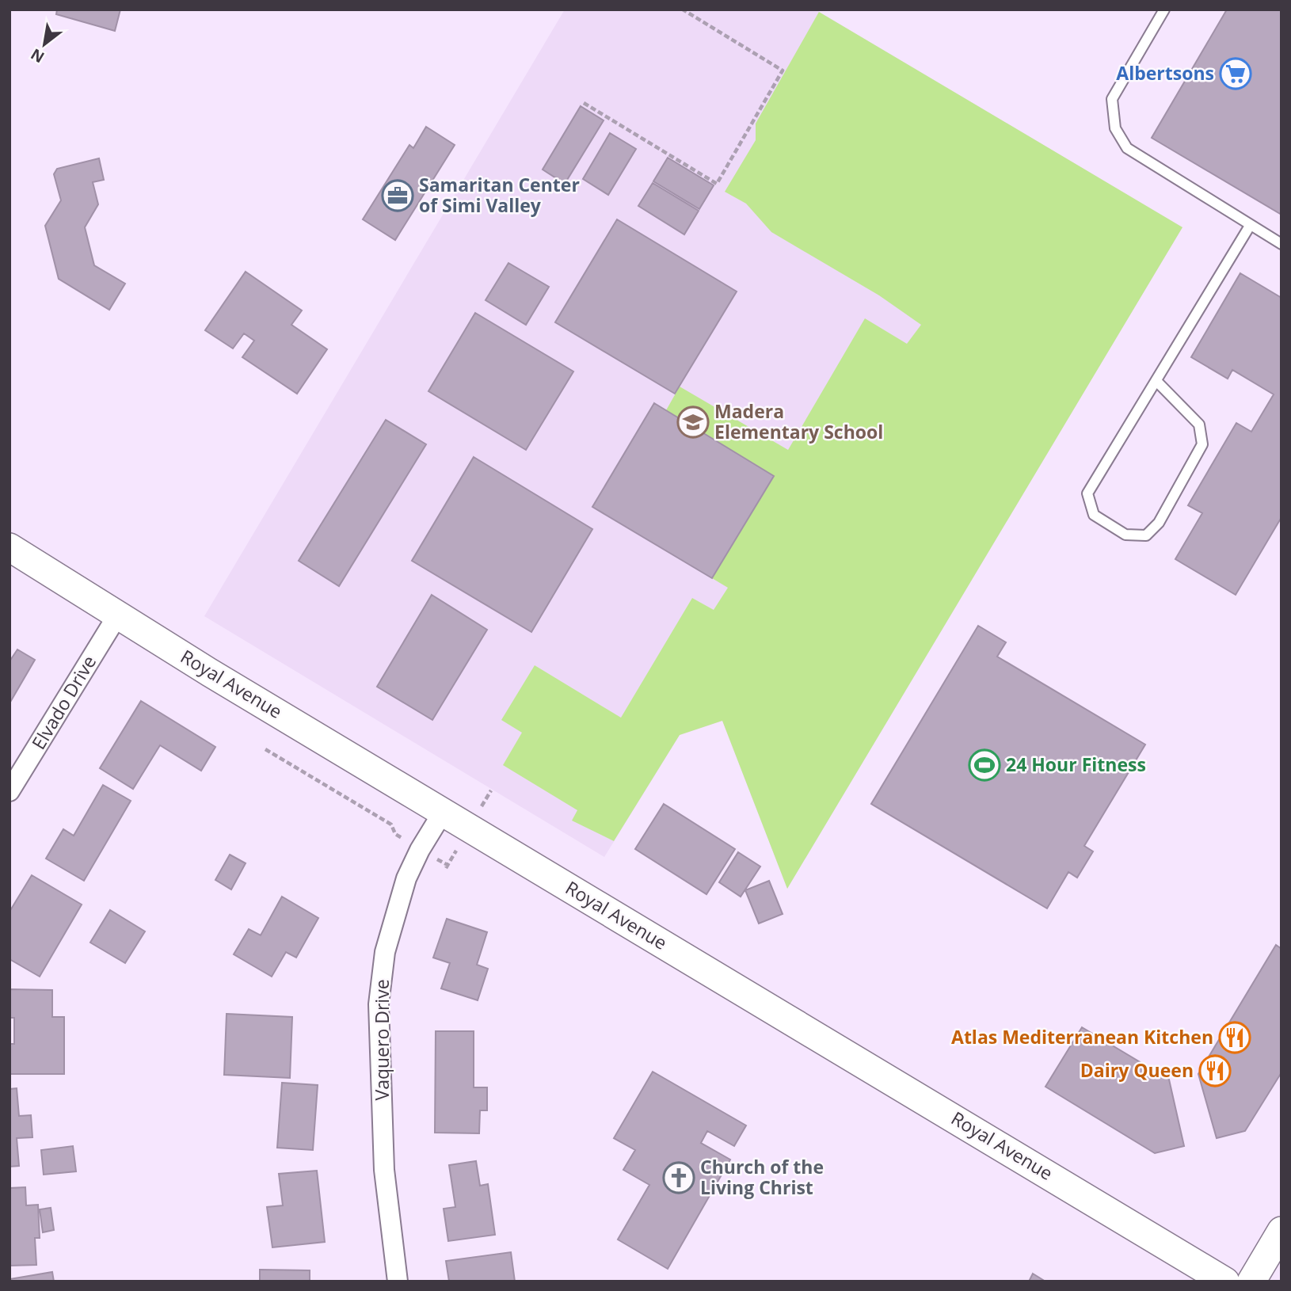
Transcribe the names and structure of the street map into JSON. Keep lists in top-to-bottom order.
{
  "streets": {
    "main road": ["Royal Avenue"],
    "street": ["Elvado Drive", "Vaquero Drive"]
  },
  "crossings": [
    ["Royal Avenue", "Elvado Drive"],
    ["Royal Avenue", "Vaquero Drive"]
  ],
  "places": {
    "supermarket": ["Albertsons"],
    "office": ["Samaritan Center of Simi Valley"],
    "school or university": ["Madera Elementary School"],
    "sports": ["24 Hour Fitness"],
    "restaurant": ["Atlas Mediterranean Kitchen", "Dairy Queen"],
    "church": ["Church of the Living Christ"]
  },
  "north": "bottom left"
}
